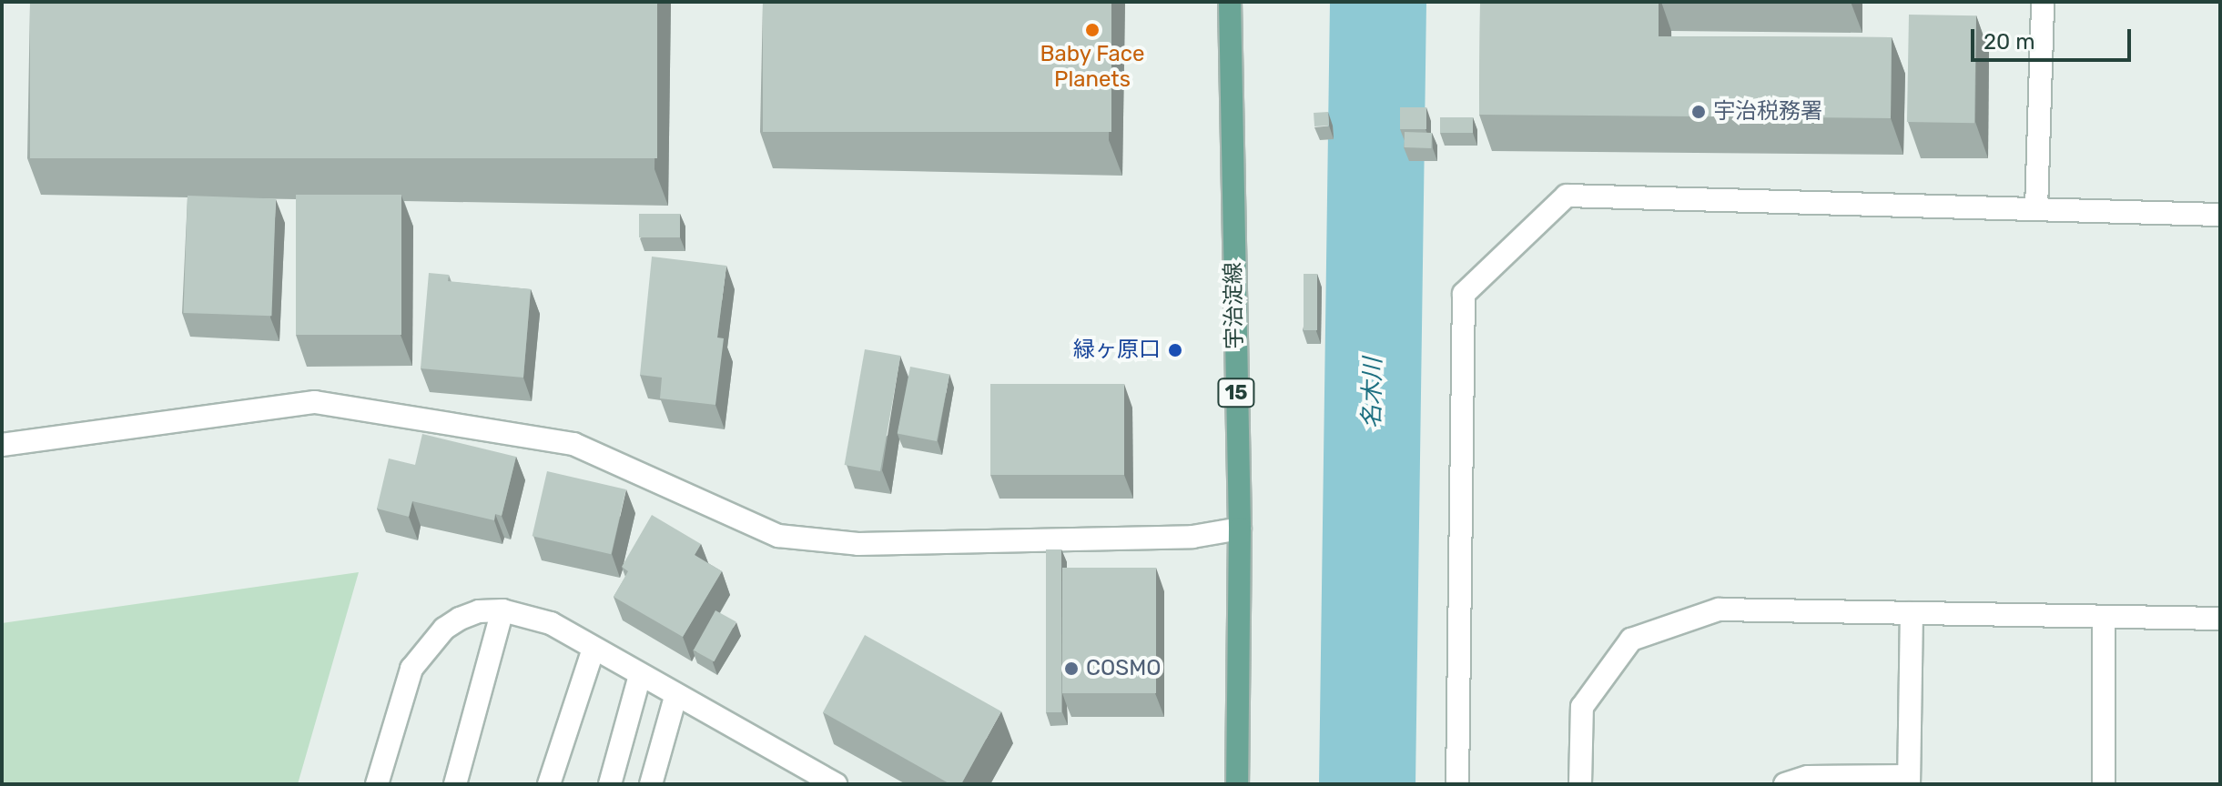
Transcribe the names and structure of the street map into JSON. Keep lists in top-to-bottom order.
{
  "streets": {
    "main road": ["宇治淀線", "15"]
  },
  "water": ["名木川"],
  "places": [
    "Baby Face Planets",
    "宇治税務署",
    "緑ヶ原口",
    "COSMO"
  ],
  "scale_bar": "20 m"
}
